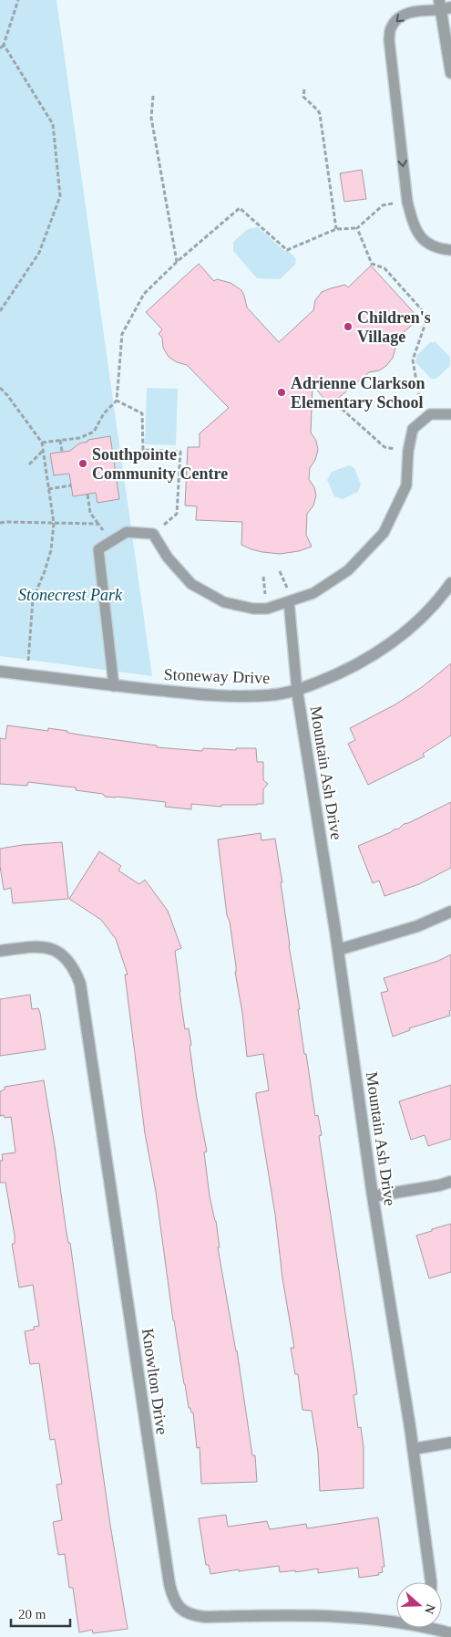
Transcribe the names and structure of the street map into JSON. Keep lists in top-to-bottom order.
{
  "streets": {
    "street": ["Stoneway Drive", "Mountain Ash Drive", "Knowlton Drive"]
  },
  "crossings": [
    ["Stoneway Drive", "Mountain Ash Drive"]
  ],
  "parks": ["Stonecrest Park"],
  "places": ["Children's Village", "Adrienne Clarkson Elementary School", "Southpointe Community Centre"],
  "scale_bar": "20 m",
  "north": "right"
}
